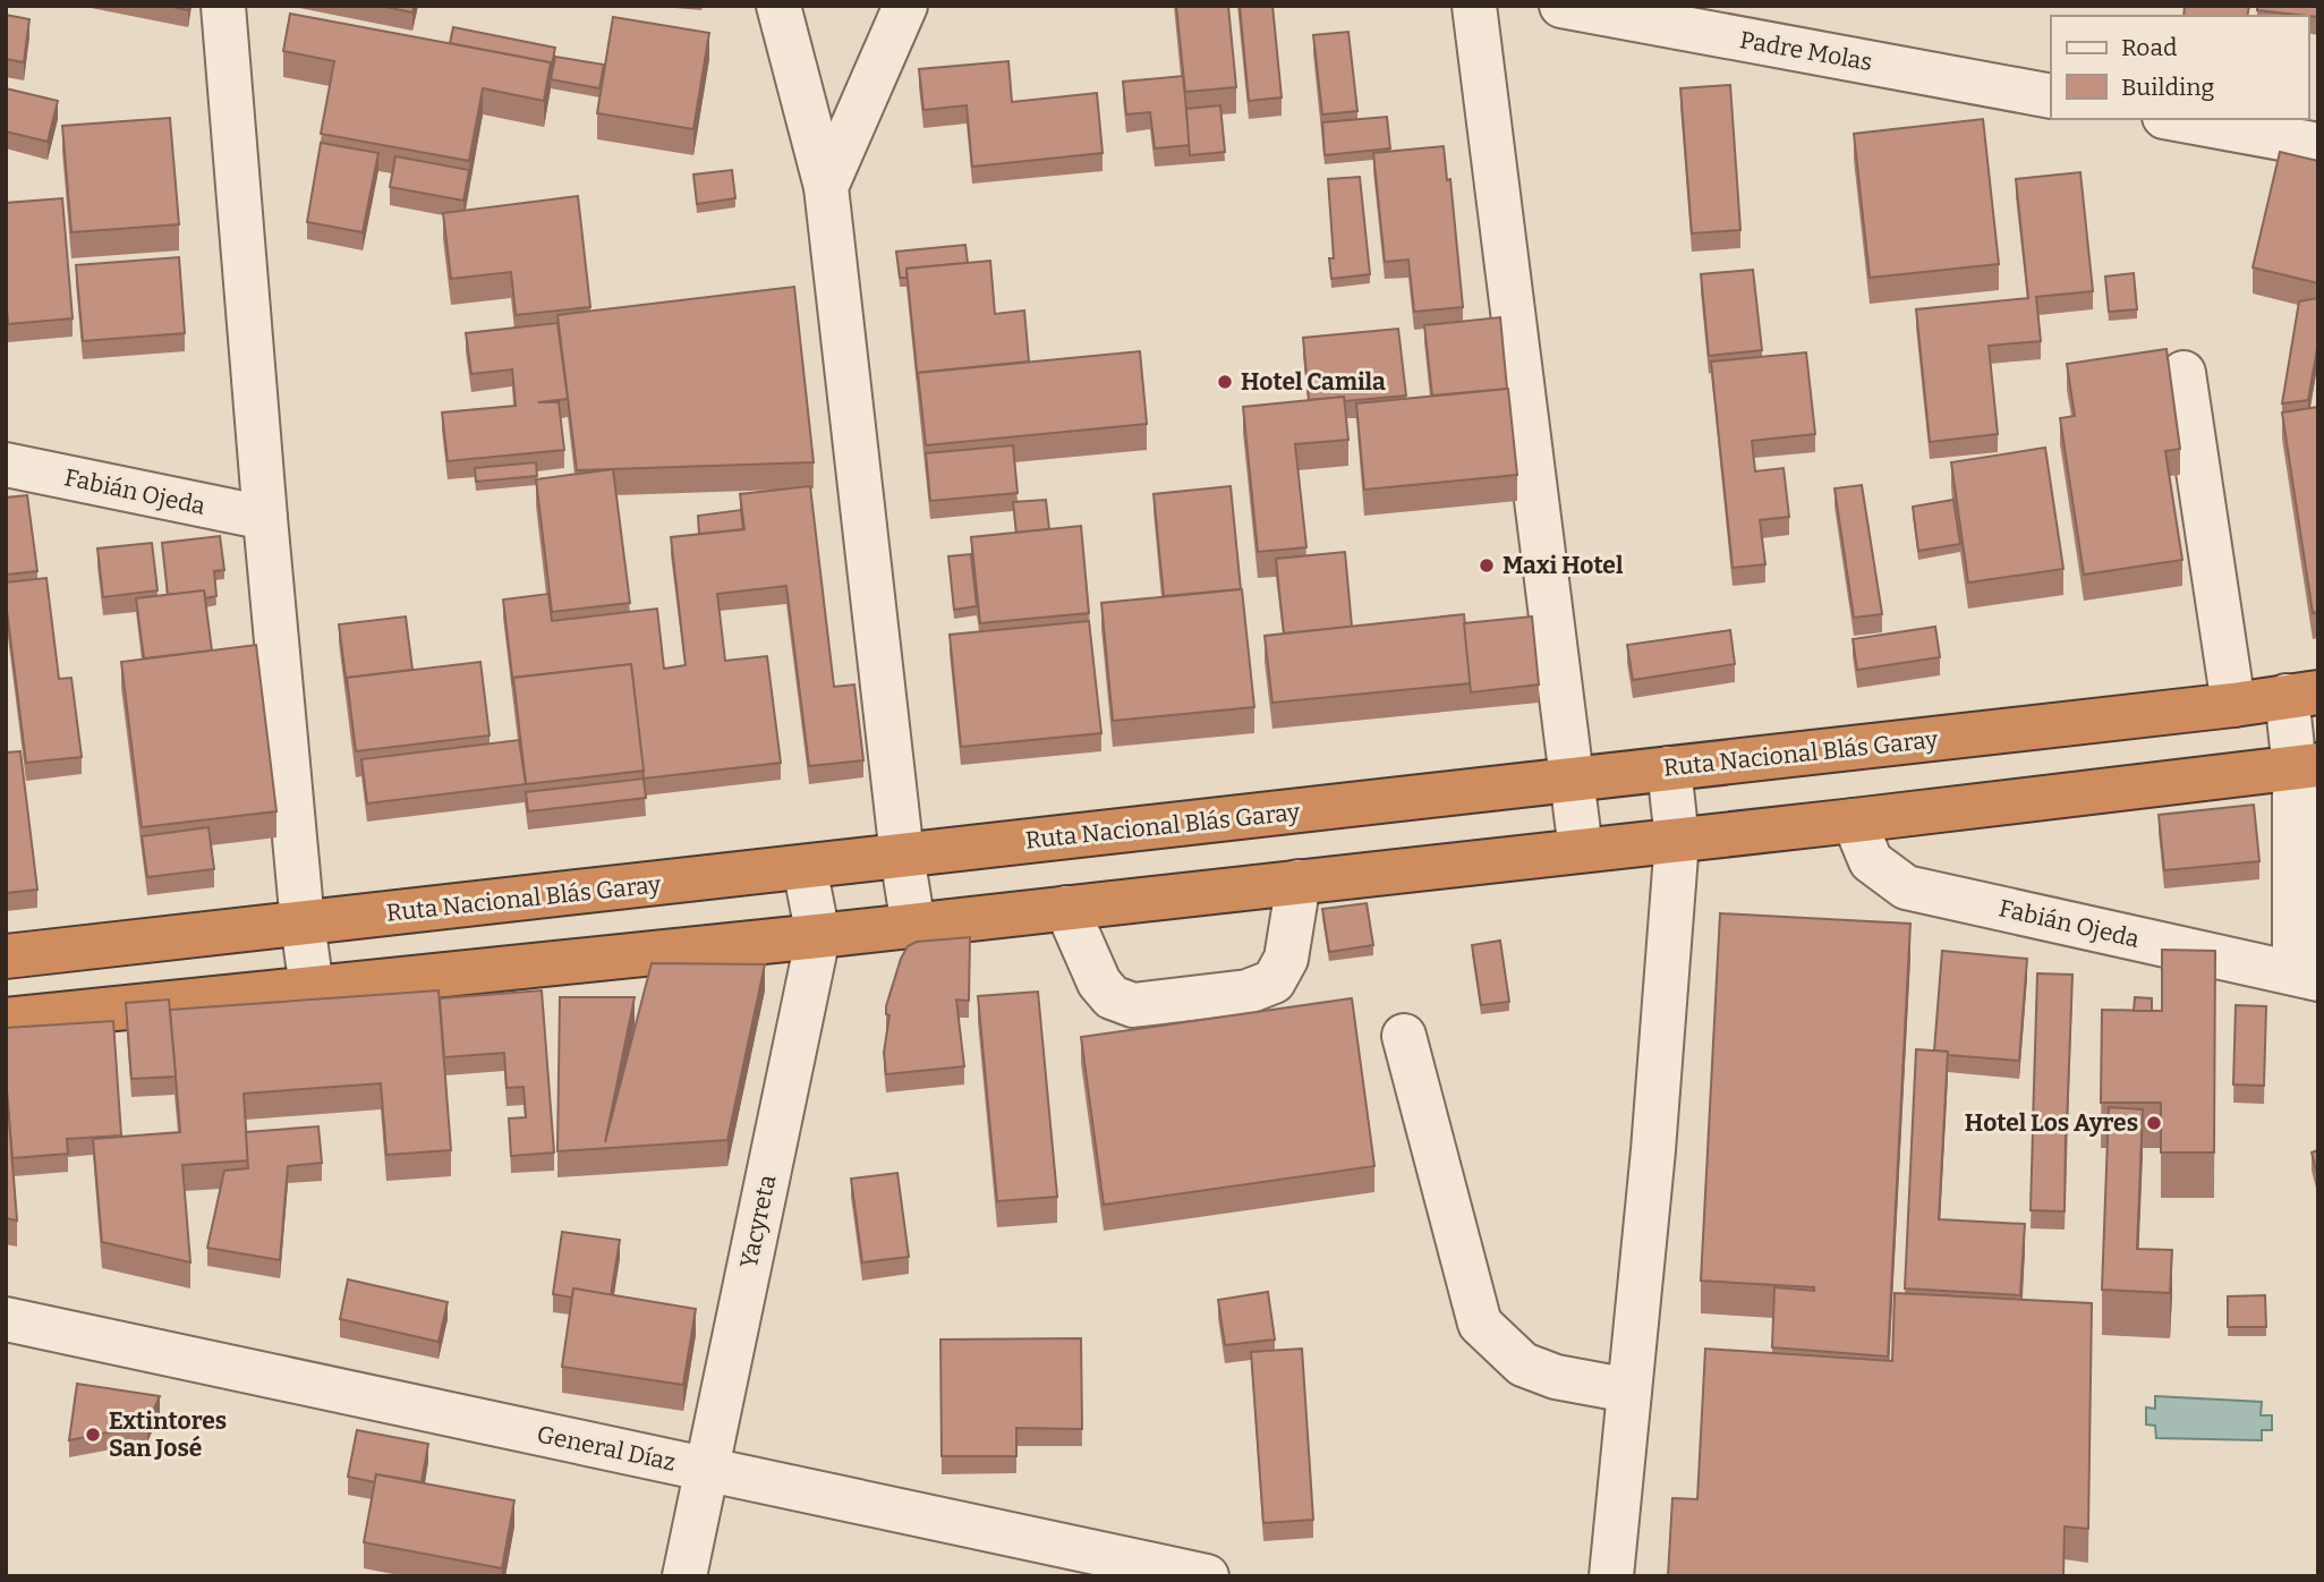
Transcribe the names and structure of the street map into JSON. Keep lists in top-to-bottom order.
{
  "streets": {
    "highway": ["Ruta Nacional Blás Garay"],
    "street": [
      "Padre Molas",
      "Fabián Ojeda",
      "Yacyreta",
      "General Díaz"
    ]
  },
  "crossings": [
    ["Ruta Nacional Blás Garay", "Yacyreta"],
    ["Yacyreta", "General Díaz"]
  ],
  "places": [
    "Hotel Camila",
    "Maxi Hotel",
    "Hotel Los Ayres",
    "Extintores San José"
  ],
  "legend": ["Road", "Building"]
}
